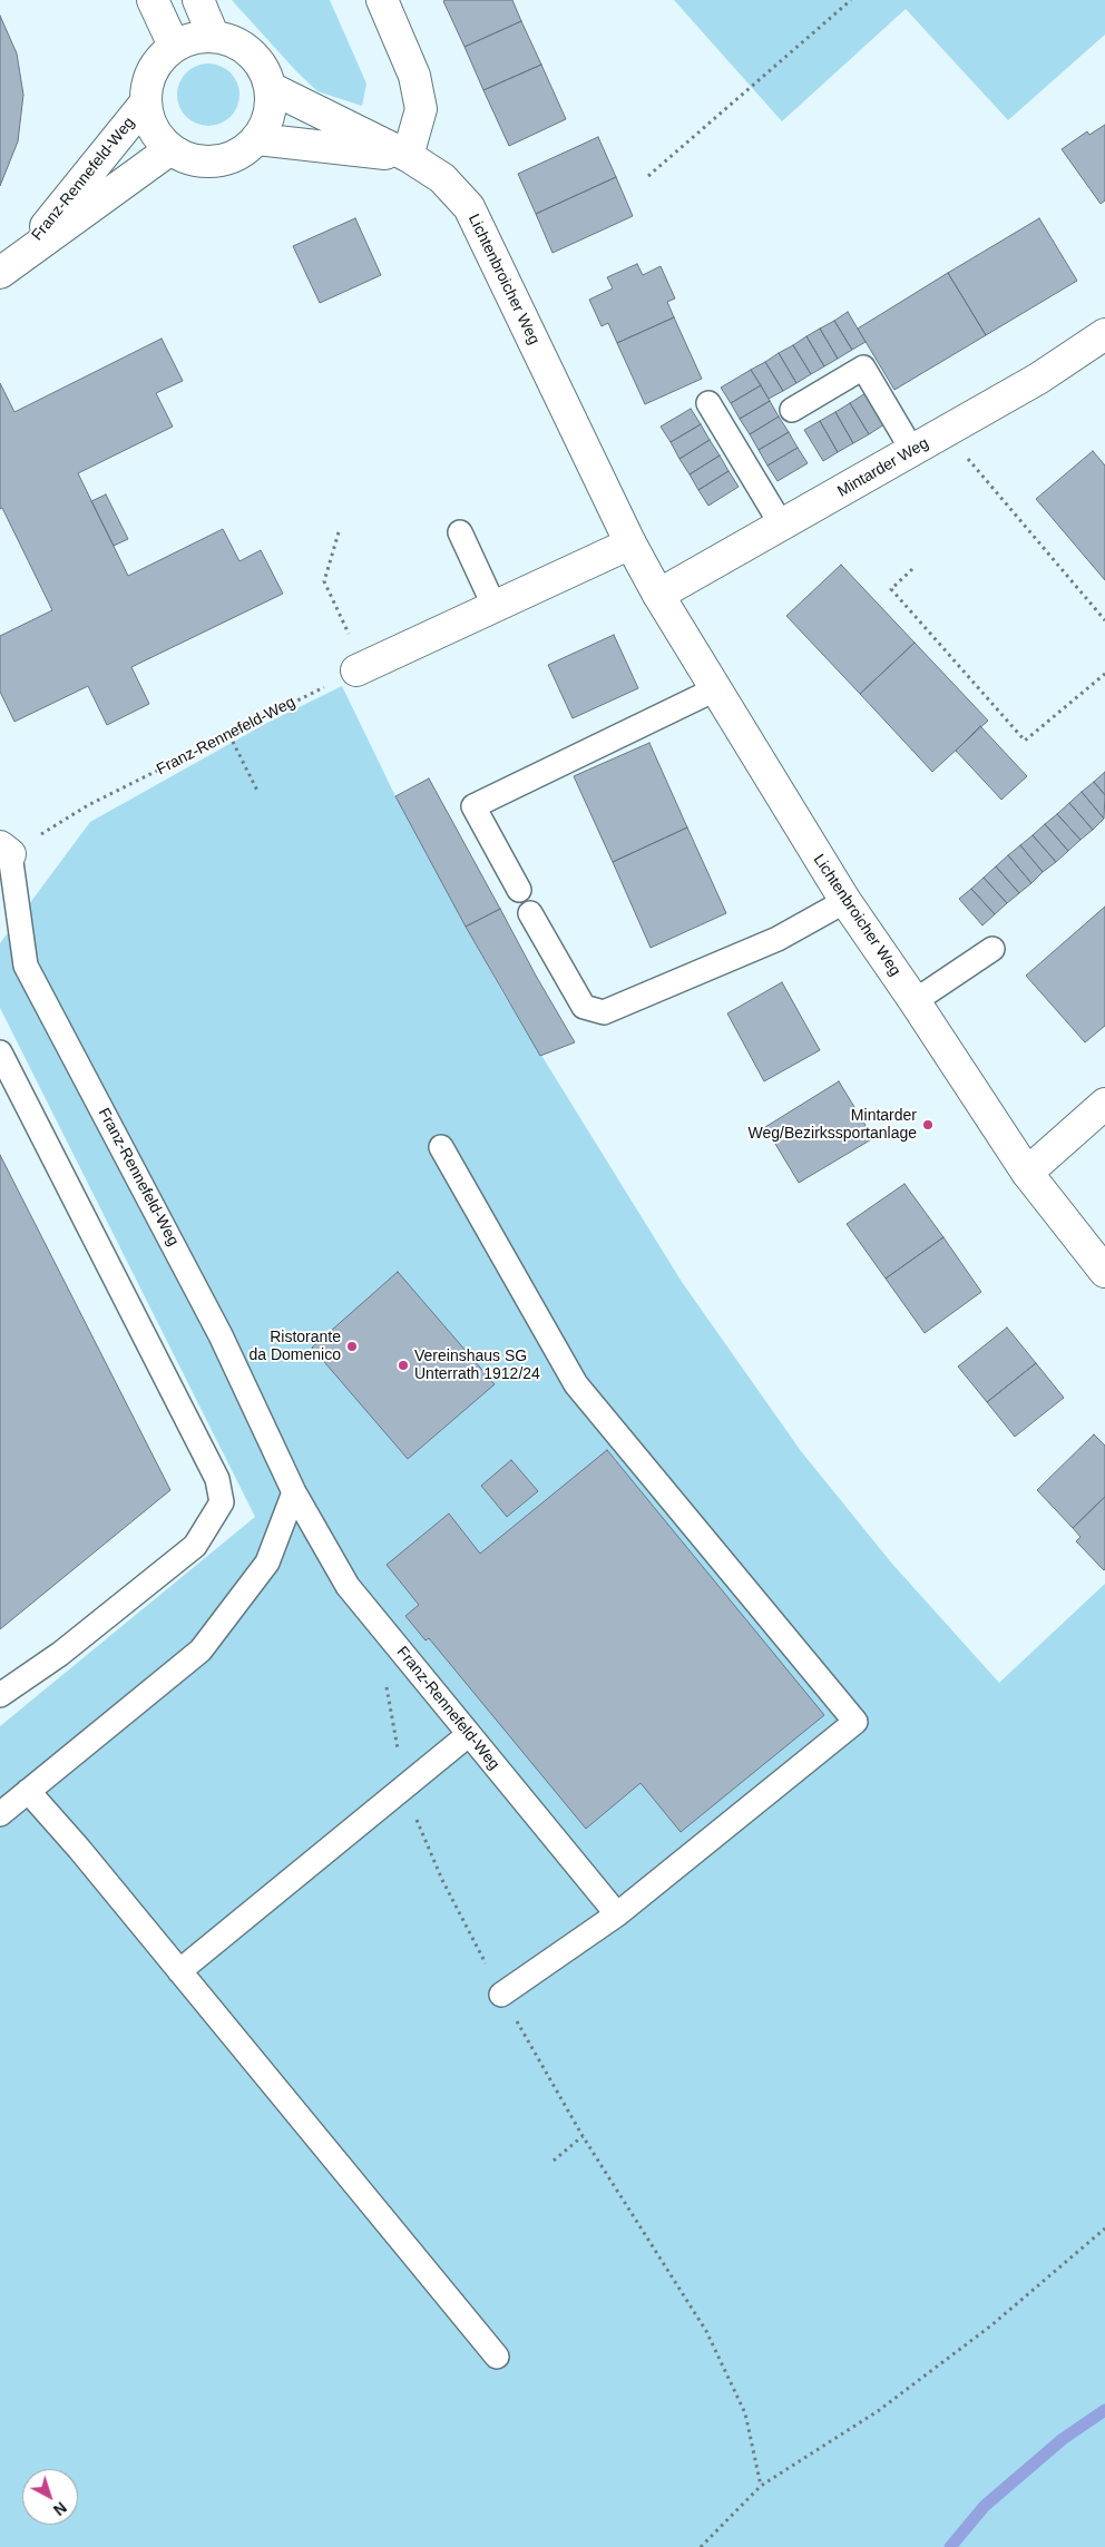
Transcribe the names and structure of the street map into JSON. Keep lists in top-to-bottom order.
{
  "streets": {
    "street": ["Franz-Rennefeld-Weg", "Lichtenbroicher Weg", "Mintarder Weg"]
  },
  "crossings": [
    ["Lichtenbroicher Weg", "Mintarder Weg"]
  ],
  "places": ["Mintarder Weg/Bezirkssportanlage", "Ristorante da Domenico", "Vereinshaus SG Unterrath 1912/24"],
  "north": "bottom right"
}
